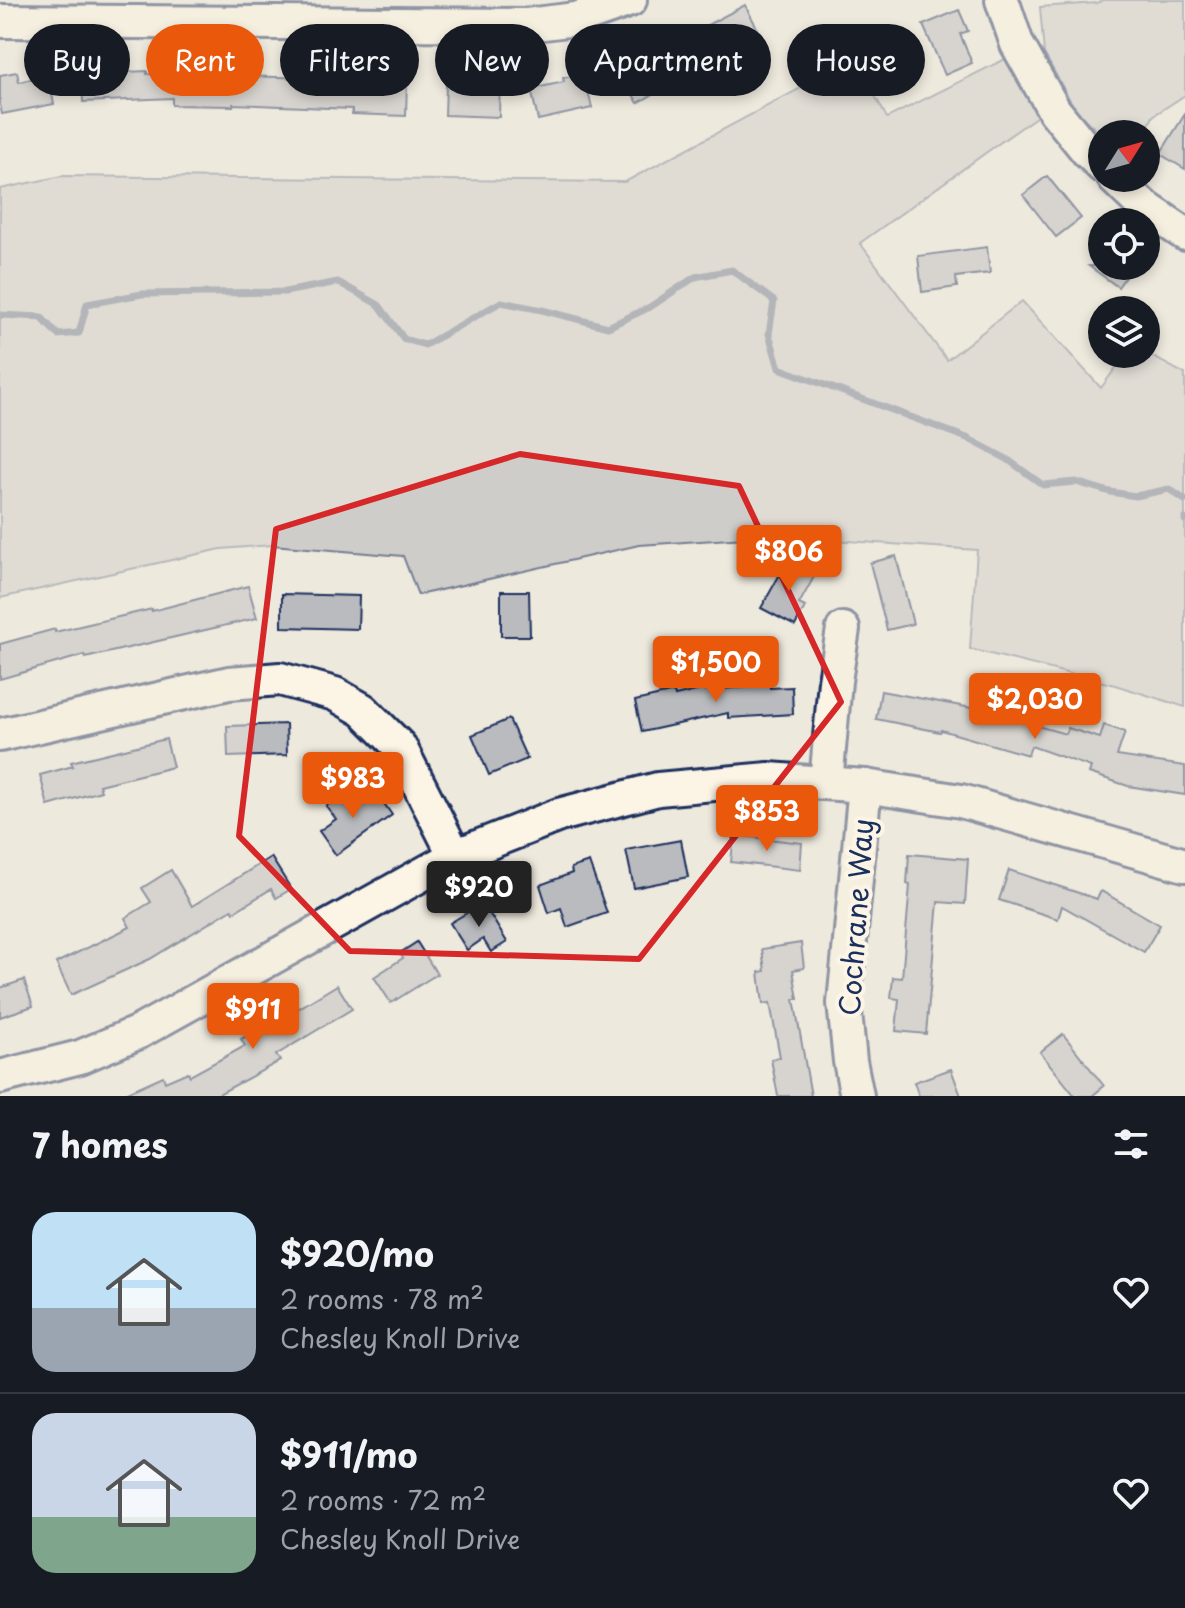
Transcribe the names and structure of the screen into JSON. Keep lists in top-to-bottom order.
{
  "streets": {
    "street": ["Cochrane Way"]
  },
  "north": "top right",
  "page": {
    "chip": [
      "Buy",
      "Rent",
      "Filters",
      "New",
      "Apartment",
      "House"
    ],
    "price": [
      "$806",
      "$1,500",
      "$2,030",
      "$983",
      "$853",
      "$920",
      "$911"
    ],
    "heading": "7 homes",
    "list": [
      {
        "name": "$920/mo",
        "note": "2 rooms · 78 m² · Chesley Knoll Drive"
      },
      {
        "name": "$911/mo",
        "note": "2 rooms · 72 m² · Chesley Knoll Drive"
      }
    ]
  }
}
